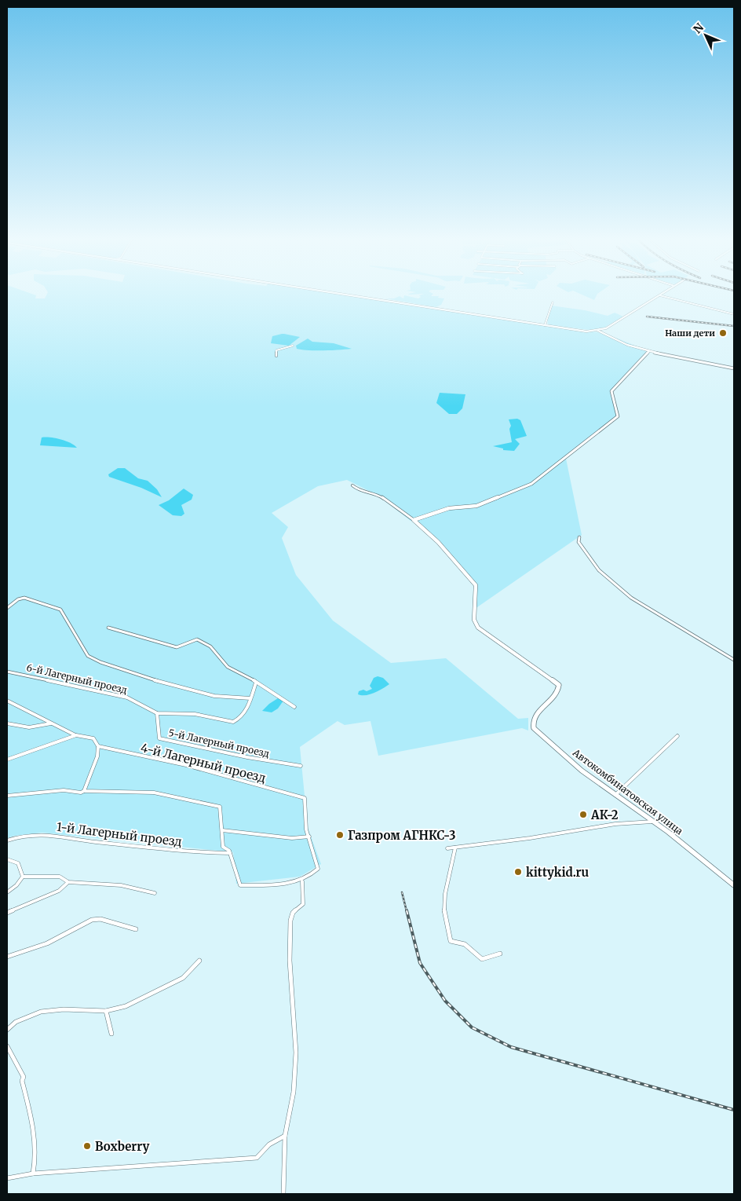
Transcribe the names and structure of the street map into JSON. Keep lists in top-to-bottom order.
{
  "streets": {
    "street": [
      "6-й Лагерный проезд",
      "5-й Лагерный проезд",
      "4-й Лагерный проезд",
      "Автокомбинатовская улица",
      "1-й Лагерный проезд"
    ]
  },
  "crossings": [
    ["6-й Лагерный проезд", "5-й Лагерный проезд"]
  ],
  "places": [
    "Наши дети",
    "АК-2",
    "Газпром АГНКС-3",
    "kittykid.ru",
    "Boxberry"
  ],
  "north": "top left"
}
